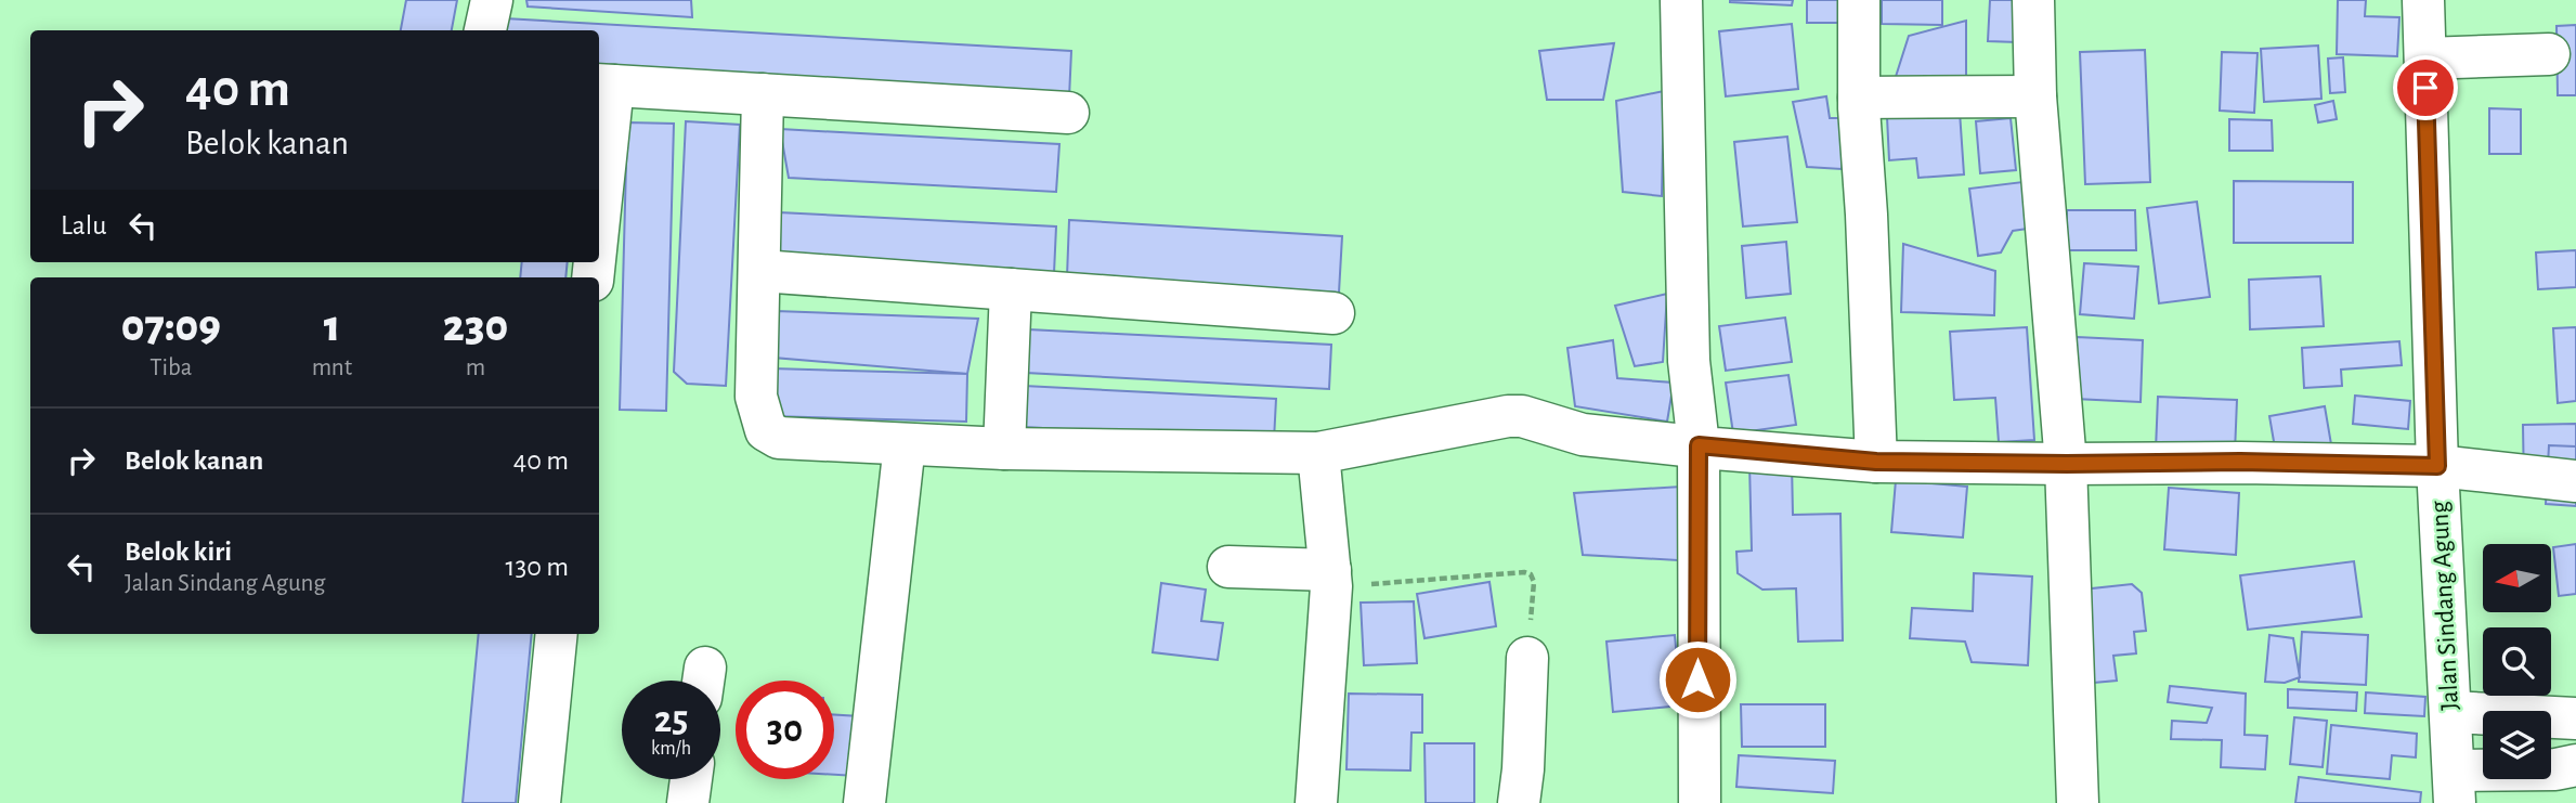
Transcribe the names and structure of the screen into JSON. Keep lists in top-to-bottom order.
{
  "streets": {
    "street": ["Jalan Sindang Agung"]
  },
  "north": "left",
  "page": {
    "turn": ["40 m", "Belok kanan"],
    "then": "Lalu",
    "eta": [
      "07:09",
      "Tiba",
      "1",
      "mnt",
      "230",
      "m"
    ],
    "list": [
      {
        "name": "Belok kanan",
        "value": "40 m"
      },
      {
        "name": "Belok kiri",
        "note": "Jalan Sindang Agung",
        "value": "130 m"
      }
    ],
    "speed": "25 km/h",
    "limit": "30"
  }
}
